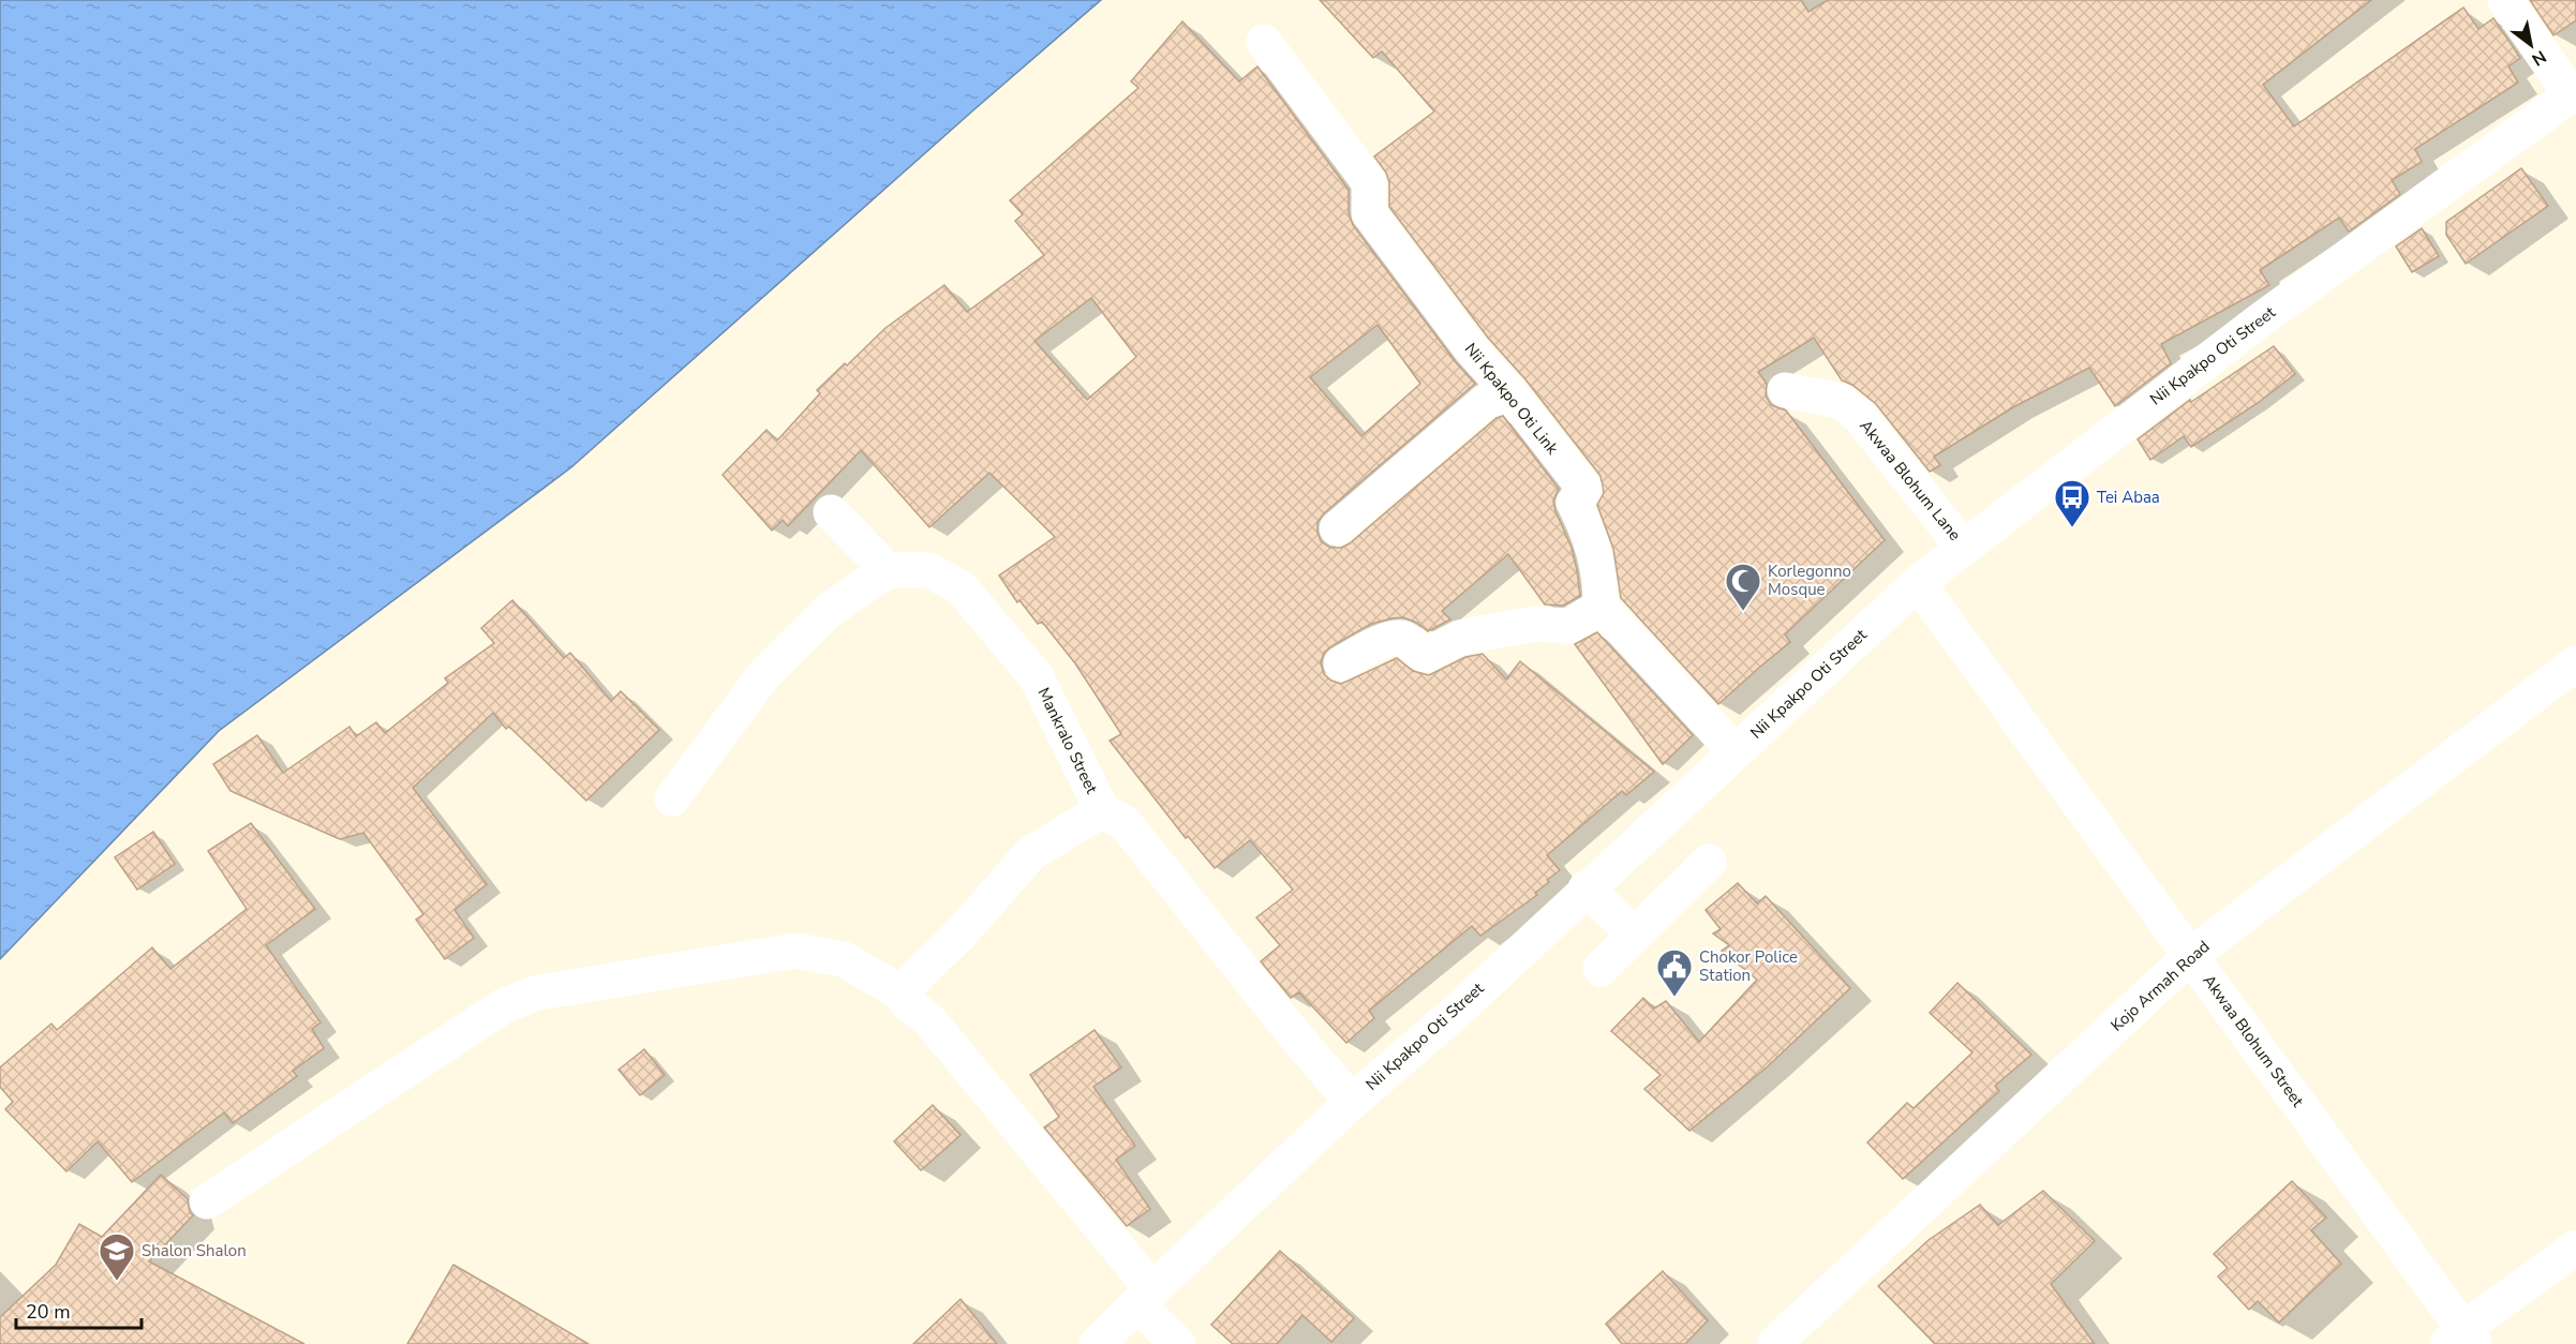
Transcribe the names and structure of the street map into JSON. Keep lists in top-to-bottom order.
{
  "streets": {
    "street": [
      "Nii Kpakpo Oti Street",
      "Nii Kpakpo Oti Link",
      "Akwaa Blohum Lane",
      "Mankralo Street",
      "Kojo Armah Road",
      "Akwaa Blohum Street"
    ]
  },
  "crossings": [
    ["Nii Kpakpo Oti Street", "Akwaa Blohum Lane"],
    ["Nii Kpakpo Oti Street", "Mankralo Street"],
    ["Nii Kpakpo Oti Street", "Akwaa Blohum Street"],
    ["Kojo Armah Road", "Akwaa Blohum Street"]
  ],
  "places": {
    "bus stop": ["Tei Abaa"],
    "mosque": ["Korlegonno Mosque"],
    "public building": ["Chokor Police Station"],
    "school or university": ["Shalon Shalon"]
  },
  "scale_bar": "20 m",
  "north": "bottom right"
}
